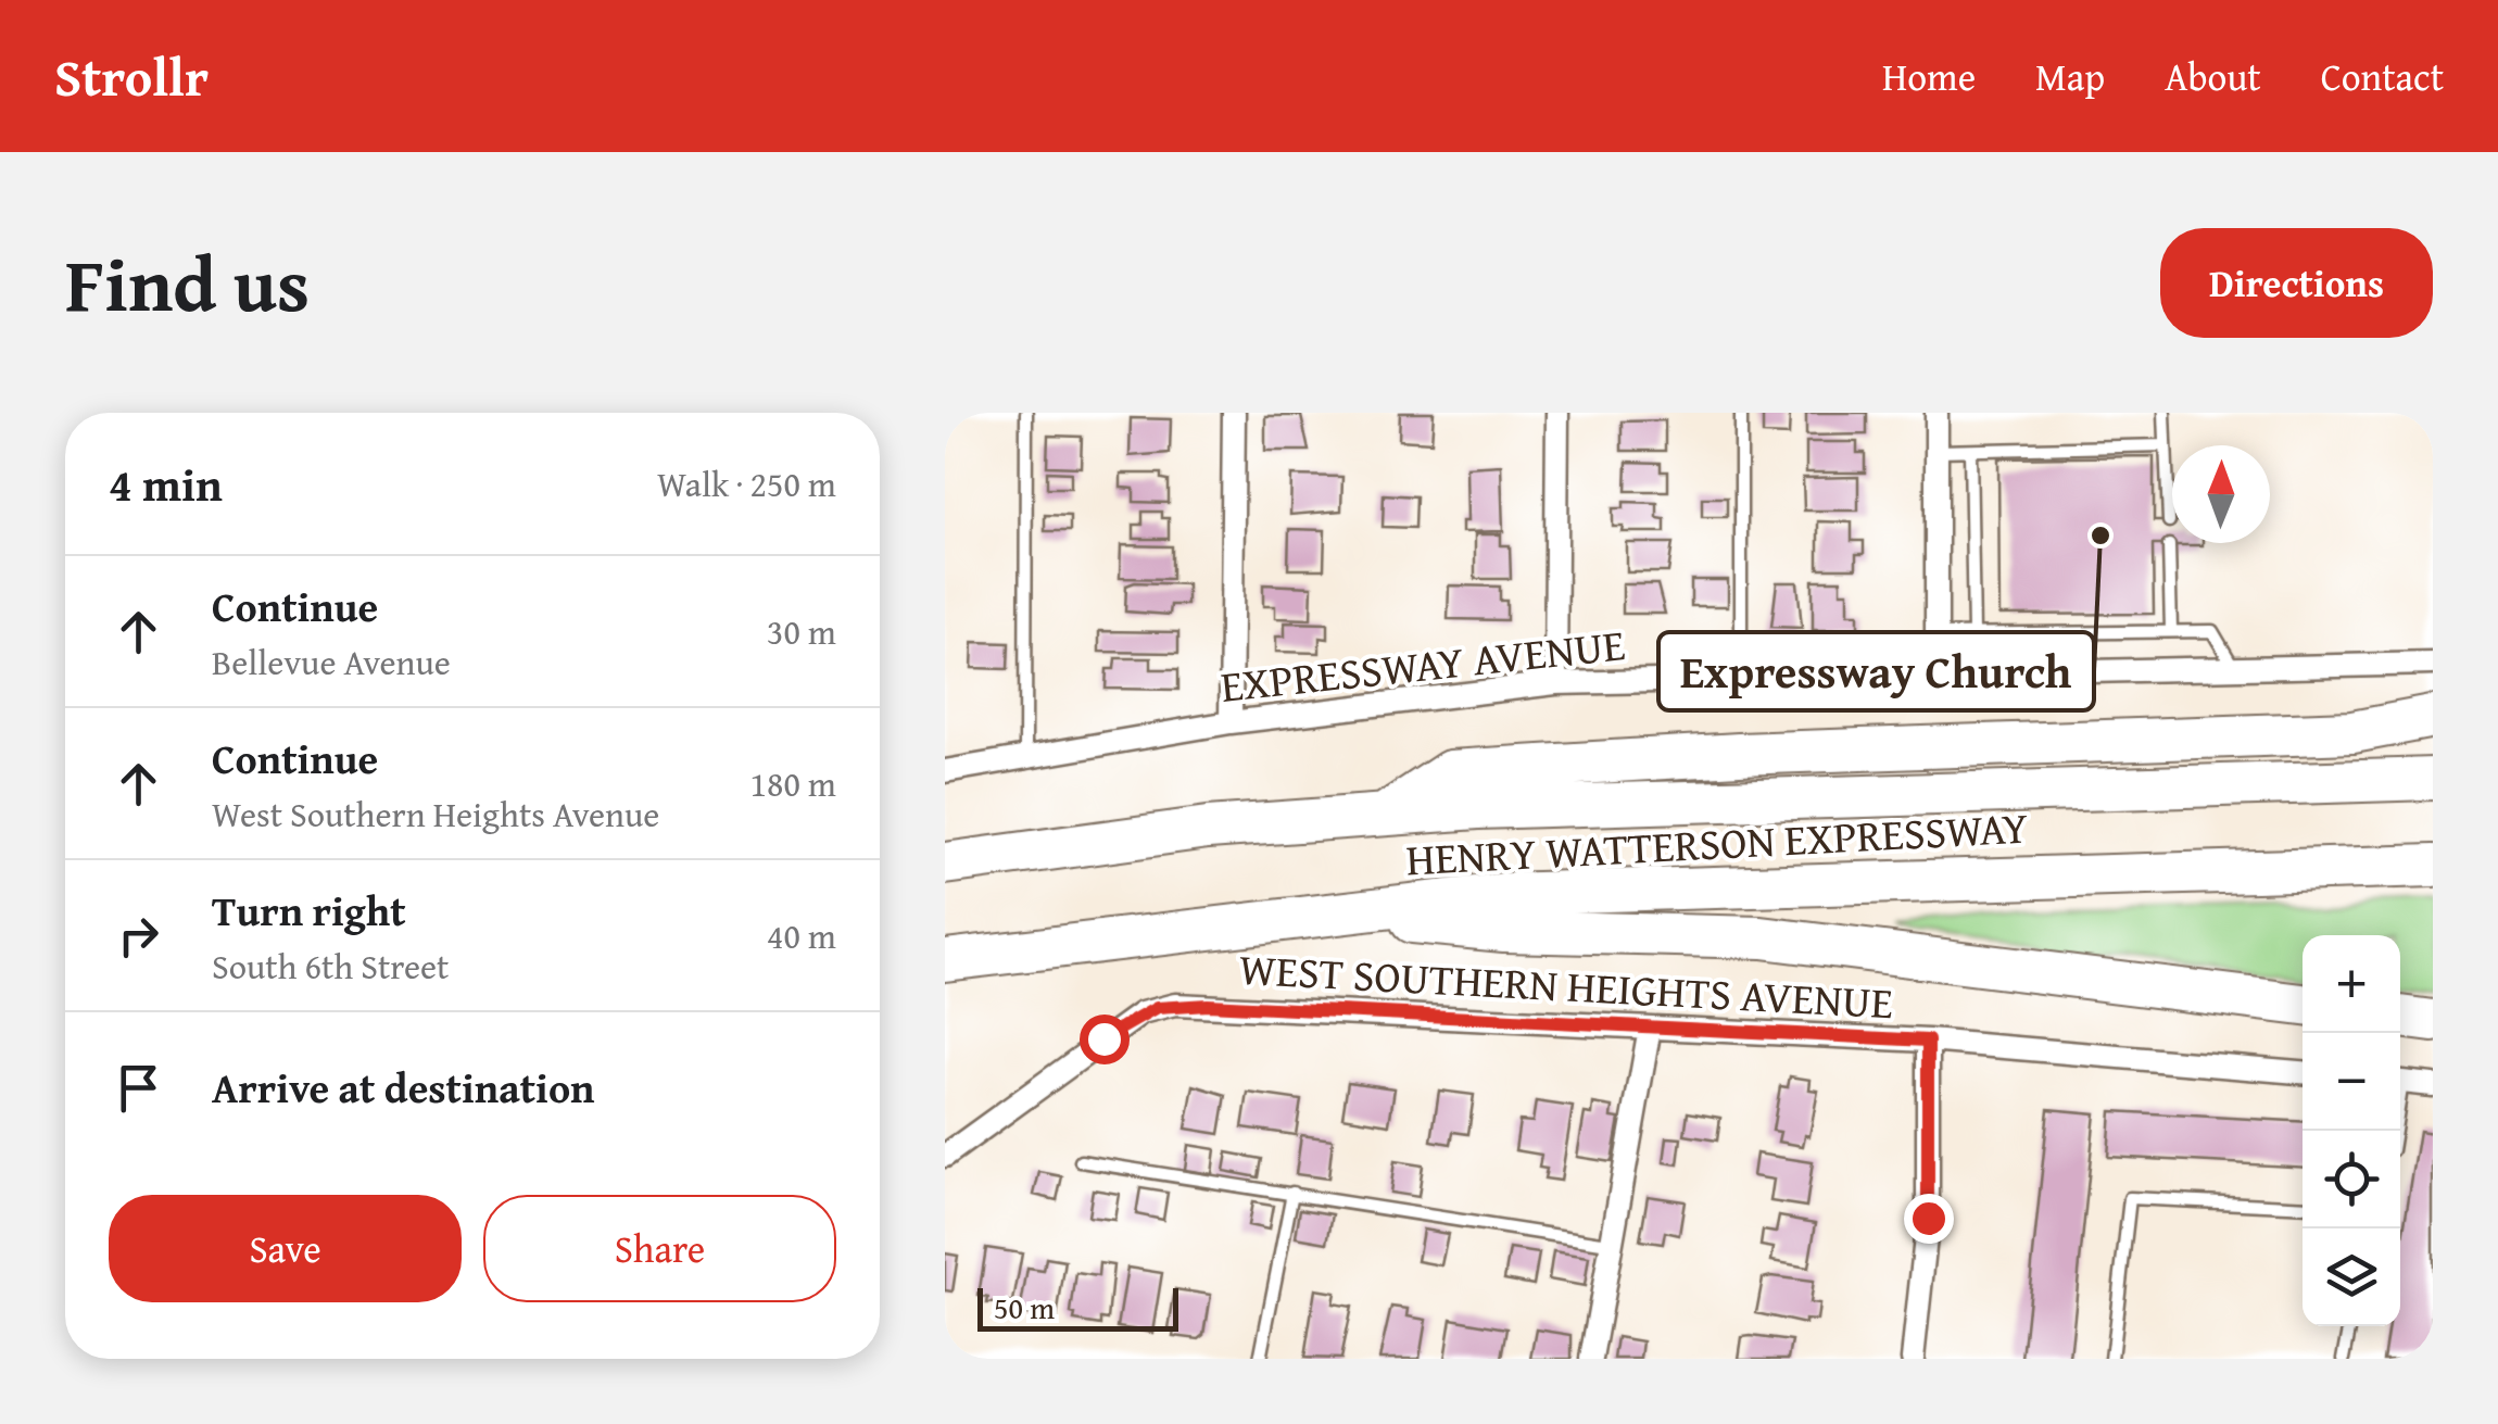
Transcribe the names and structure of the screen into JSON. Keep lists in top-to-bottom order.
{
  "streets": {
    "highway": ["HENRY WATTERSON EXPRESSWAY"],
    "street": ["EXPRESSWAY AVENUE", "WEST SOUTHERN HEIGHTS AVENUE"]
  },
  "places": ["Expressway Church"],
  "scale_bar": "50 m",
  "north": "top",
  "page": {
    "header": "Strollr",
    "nav": [
      "Home",
      "Map",
      "About",
      "Contact"
    ],
    "title": "Find us",
    "buttons": [
      "Directions",
      ["Save", "Share"]
    ],
    "heading": ["4 min", "Walk · 250 m"],
    "list": [
      ["Continue", "Bellevue Avenue", "30 m"],
      ["Continue", "West Southern Heights Avenue", "180 m"],
      ["Turn right", "South 6th Street", "40 m"],
      "Arrive at destination"
    ],
    "map_buttons": ["+", "−"],
    "scale": "50 m"
  }
}
